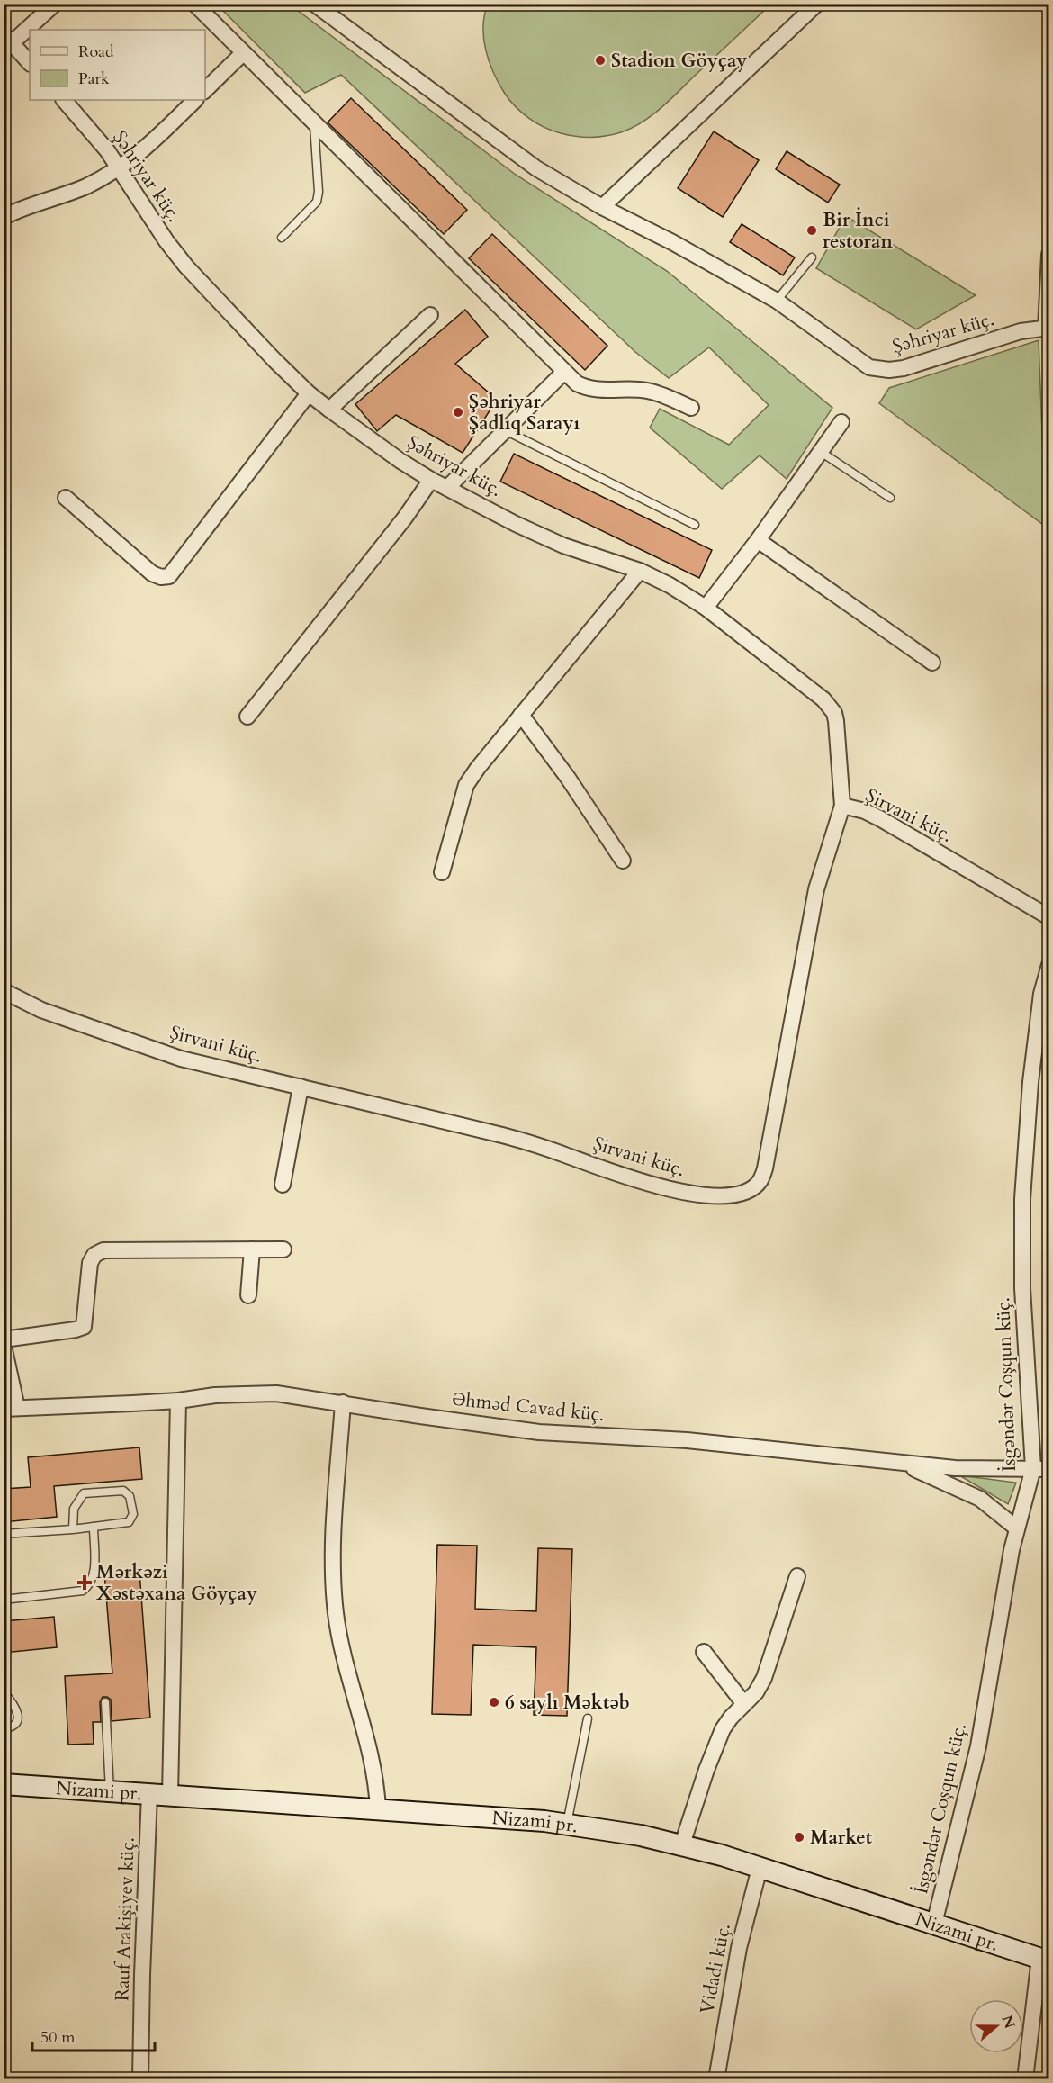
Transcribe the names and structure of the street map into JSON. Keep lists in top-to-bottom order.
{
  "streets": {
    "street": [
      "Şəhriyar küç.",
      "Şirvani küç.",
      "İsgəndər Coşqun küç.",
      "Əhməd Cavad küç.",
      "Nizami pr.",
      "Rauf Atakişiyev küç.",
      "Vidadi küç."
    ]
  },
  "crossings": [
    ["Şəhriyar küç.", "Şirvani küç."],
    ["İsgəndər Coşqun küç.", "Əhməd Cavad küç."],
    ["İsgəndər Coşqun küç.", "Nizami pr."],
    ["Nizami pr.", "Rauf Atakişiyev küç."],
    ["Nizami pr.", "Vidadi küç."]
  ],
  "places": {
    "other": [
      "Stadion Göyçay",
      "Bir İnci restoran",
      "Şəhriyar Şadlıq Sarayı",
      "6 saylı Məktəb",
      "Market"
    ],
    "health": ["Mərkəzi Xəstəxana Göyçay"]
  },
  "legend": ["Road", "Park"],
  "scale_bar": "50 m",
  "north": "right"
}
